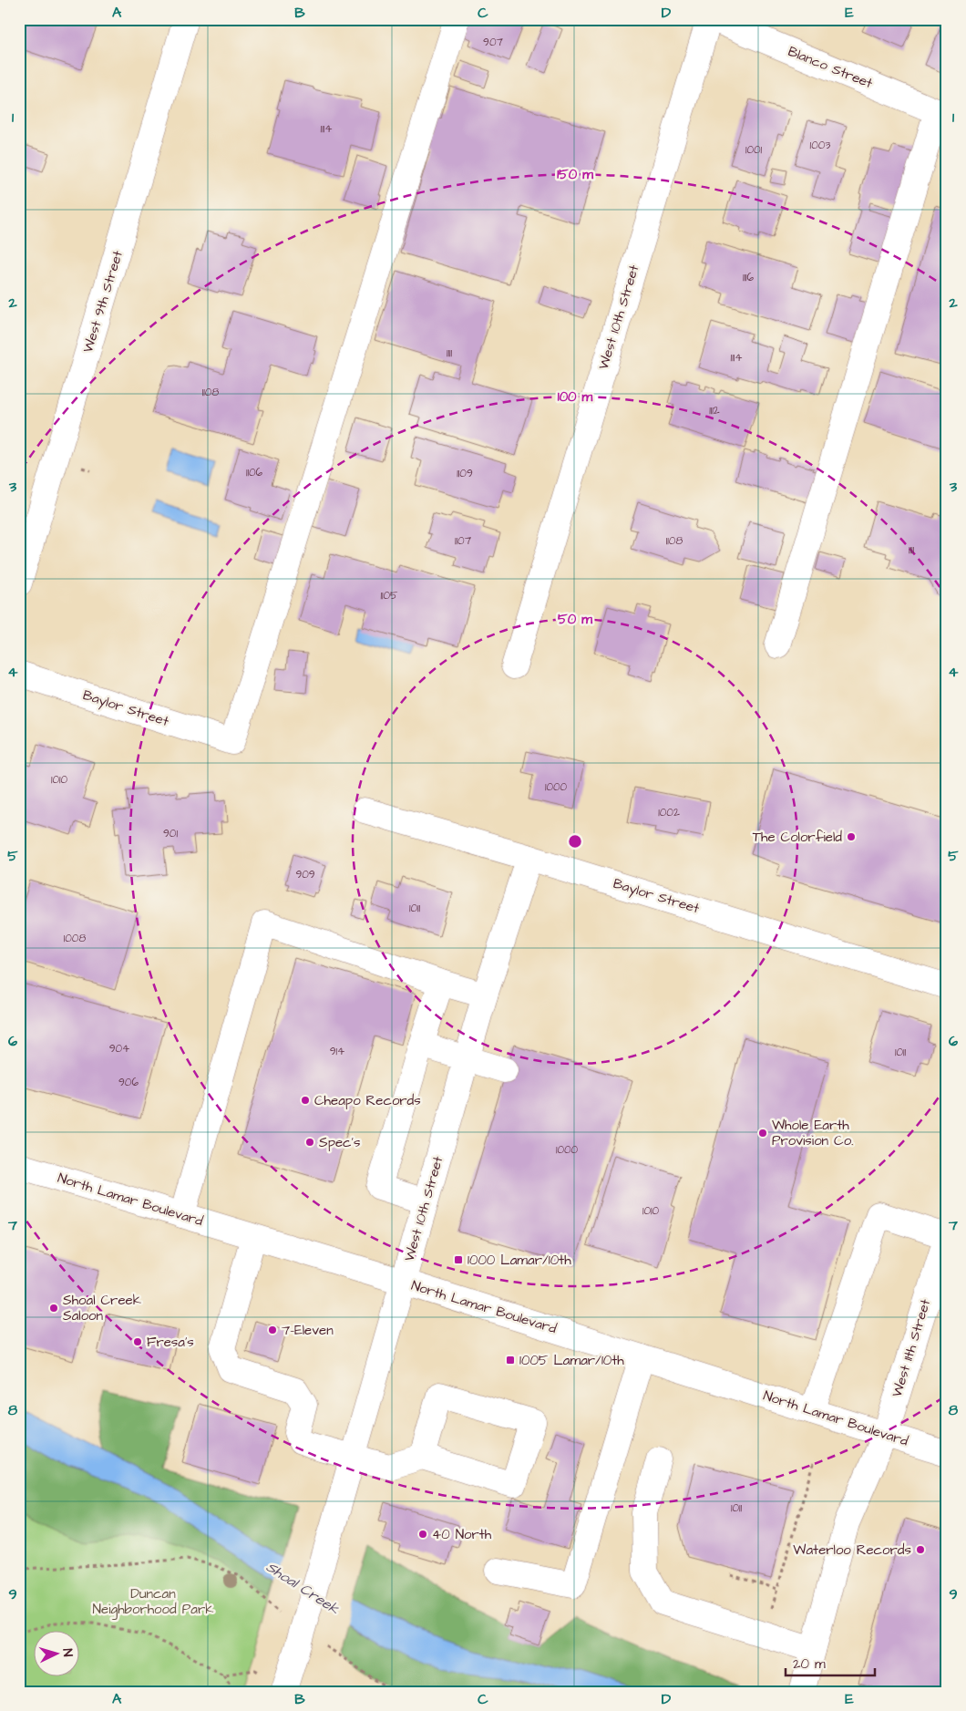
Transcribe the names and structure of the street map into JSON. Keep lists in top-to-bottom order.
{
  "streets": {
    "street": [
      "Blanco Street",
      "West 9th Street",
      "West 10th Street",
      "Baylor Street",
      "North Lamar Boulevard",
      "West 11th Street"
    ]
  },
  "crossings": [
    ["West 10th Street", "Baylor Street"],
    ["West 10th Street", "North Lamar Boulevard"],
    ["North Lamar Boulevard", "West 11th Street"]
  ],
  "water": ["Shoal Creek"],
  "parks": ["Duncan Neighborhood Park"],
  "places": {
    "other": [
      "The Colorfield",
      "Cheapo Records",
      "Whole Earth Provision Co.",
      "Spec's",
      "Shoal Creek Saloon",
      "7-Eleven",
      "Fresa's",
      "40 North",
      "Waterloo Records"
    ],
    "transit": ["1000 Lamar/10th", "1005 Lamar/10th"]
  },
  "house_numbers": [
    "907",
    "1114",
    "1003",
    "1001",
    "1116",
    "1111",
    "1114",
    "1108",
    "1112",
    "1106",
    "1109",
    "1107",
    "1108",
    "1111",
    "1105",
    "1010",
    "1000",
    "1002",
    "901",
    "909",
    "1011",
    "1008",
    "904",
    "914",
    "1011",
    "906",
    "1000",
    "1010",
    "1011"
  ],
  "scale_bar": "20 m",
  "north": "right",
  "grid": {
    "columns": [
      "A",
      "B",
      "C",
      "D",
      "E"
    ],
    "rows": [
      "1",
      "2",
      "3",
      "4",
      "5",
      "6",
      "7",
      "8",
      "9"
    ]
  },
  "rings": ["150 m", "100 m", "50 m"]
}
